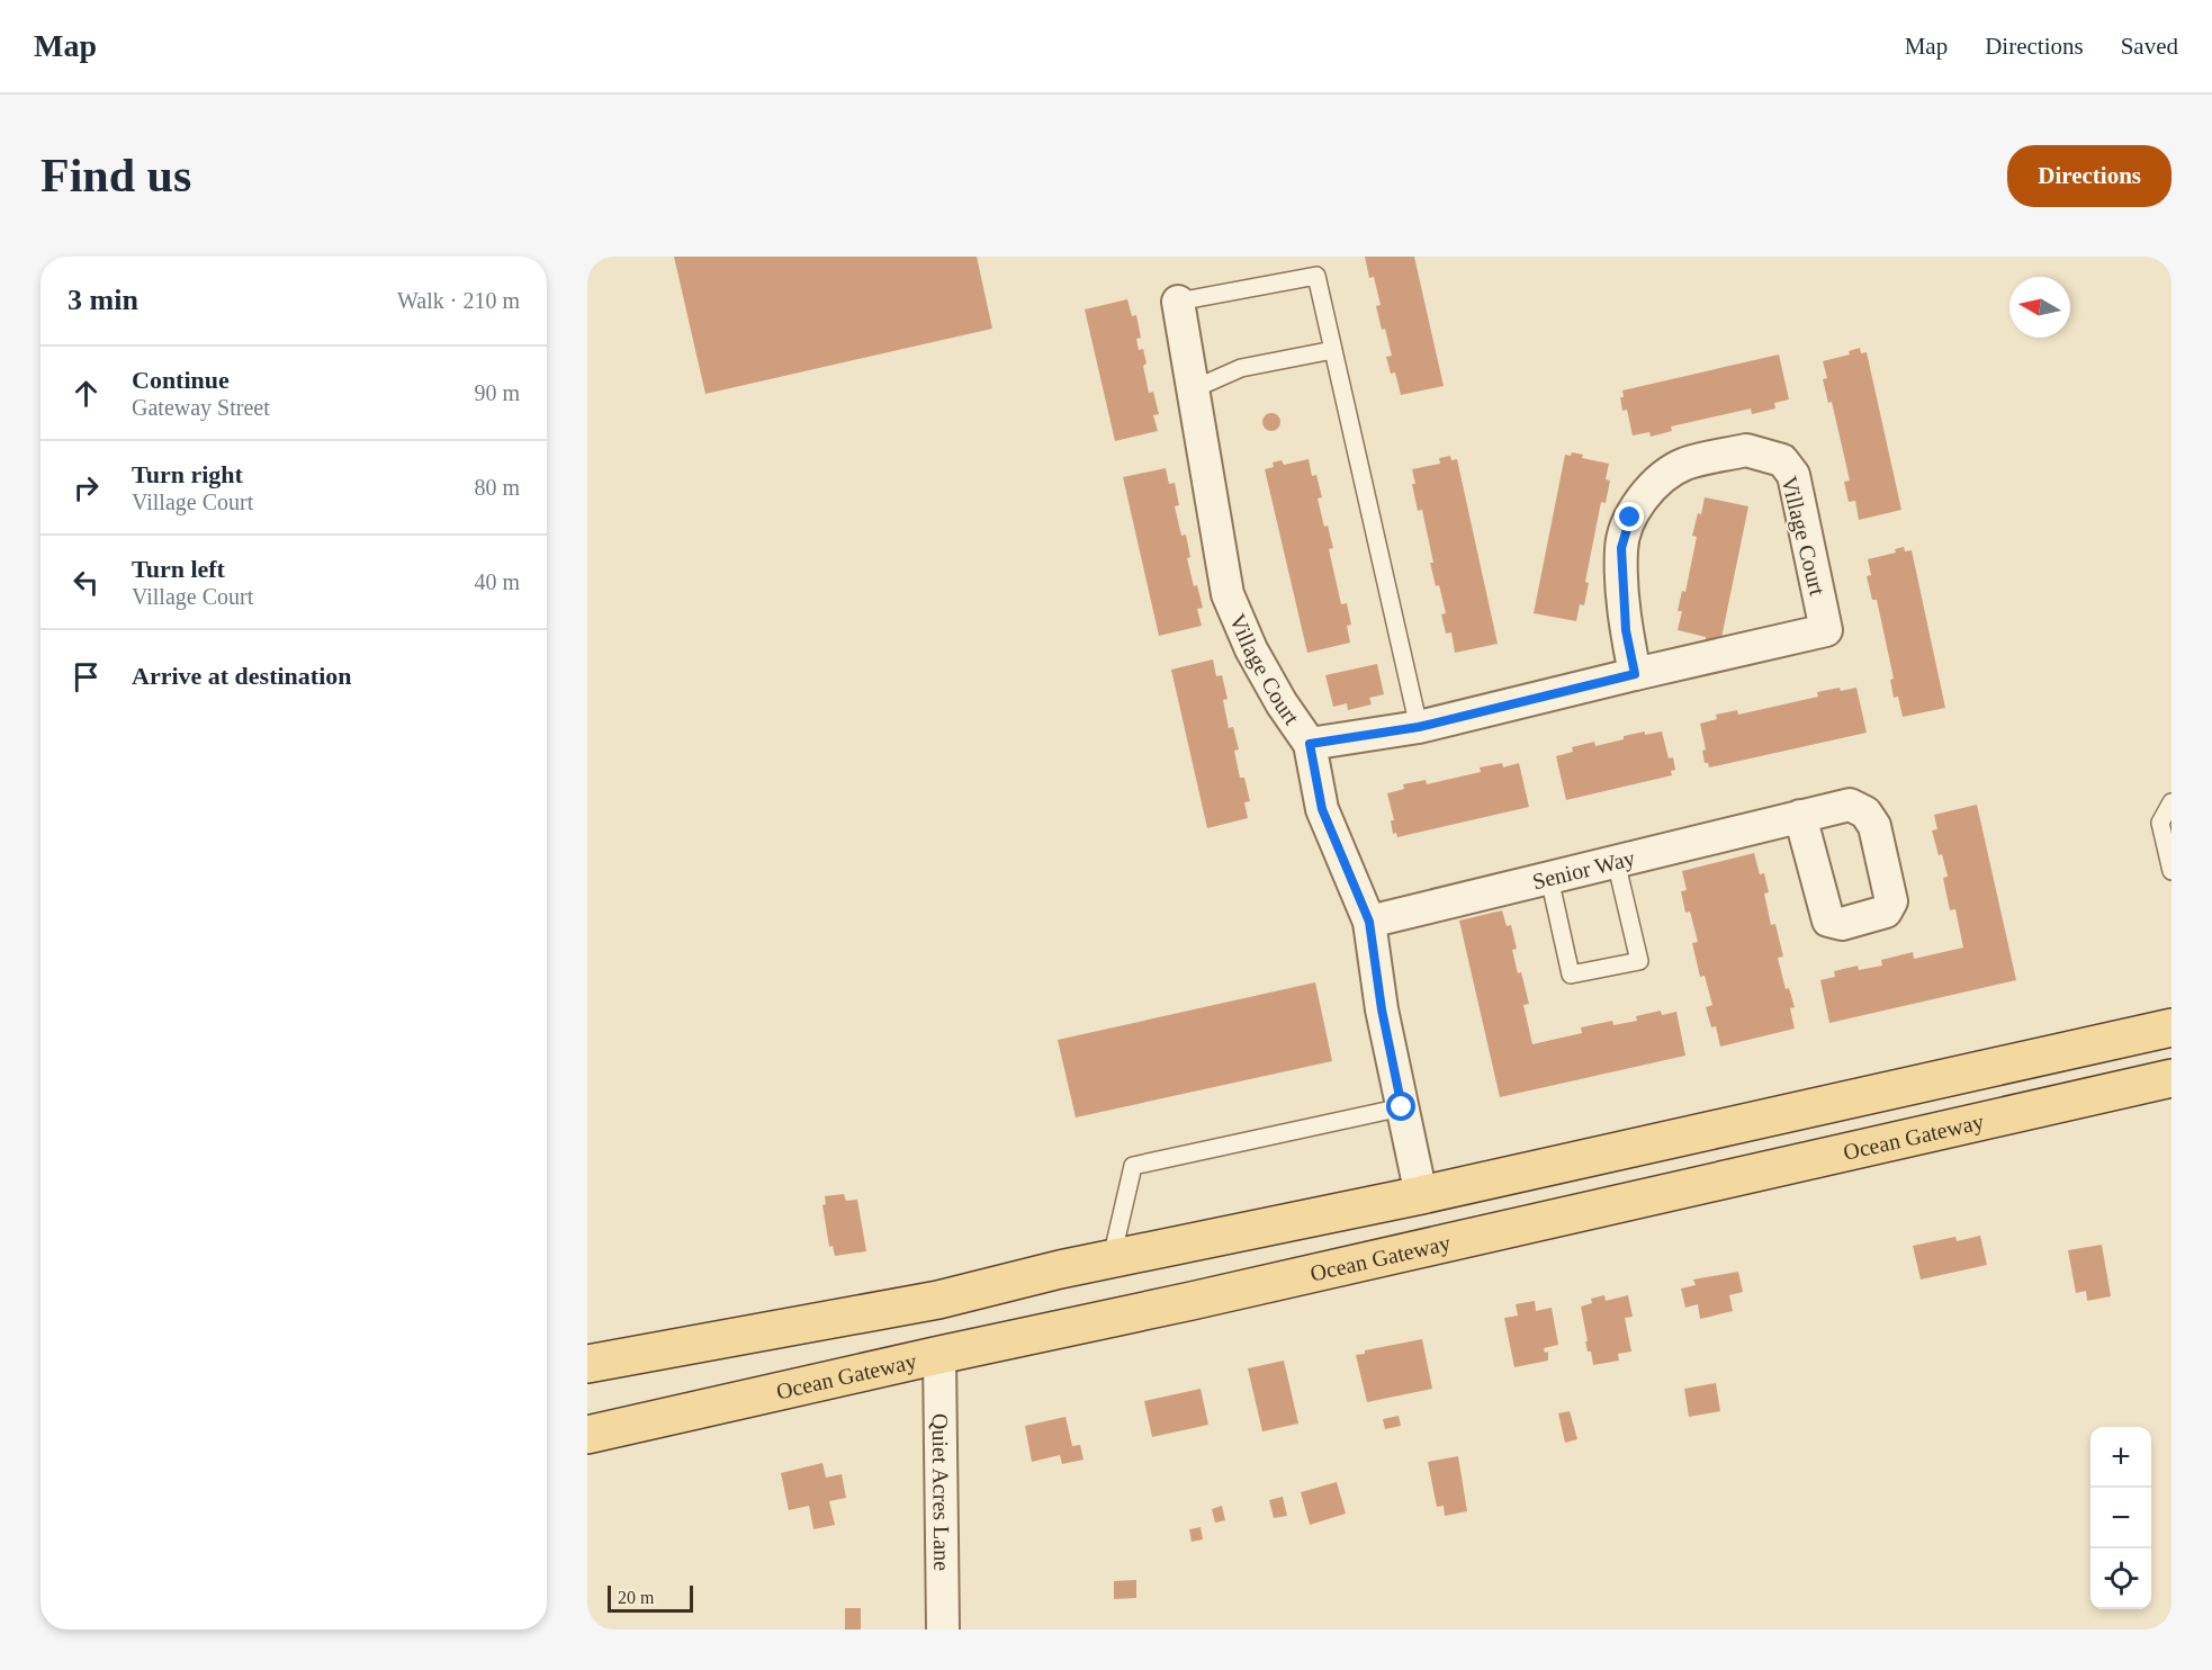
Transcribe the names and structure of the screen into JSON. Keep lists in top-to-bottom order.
{
  "streets": {
    "main road": ["Ocean Gateway"],
    "street": ["Village Court", "Senior Way", "Quiet Acres Lane"]
  },
  "crossings": [
    ["Ocean Gateway", "Quiet Acres Lane"]
  ],
  "scale_bar": "20 m",
  "north": "left",
  "page": {
    "header": "Map",
    "nav": ["Map", "Directions", "Saved"],
    "buttons": "Directions",
    "title": "Find us",
    "heading": ["3 min", "Walk · 210 m"],
    "list": [
      ["Continue", "Gateway Street", "90 m"],
      ["Turn right", "Village Court", "80 m"],
      ["Turn left", "Village Court", "40 m"],
      "Arrive at destination"
    ],
    "map_buttons": ["+", "−"],
    "scale": "20 m"
  }
}
